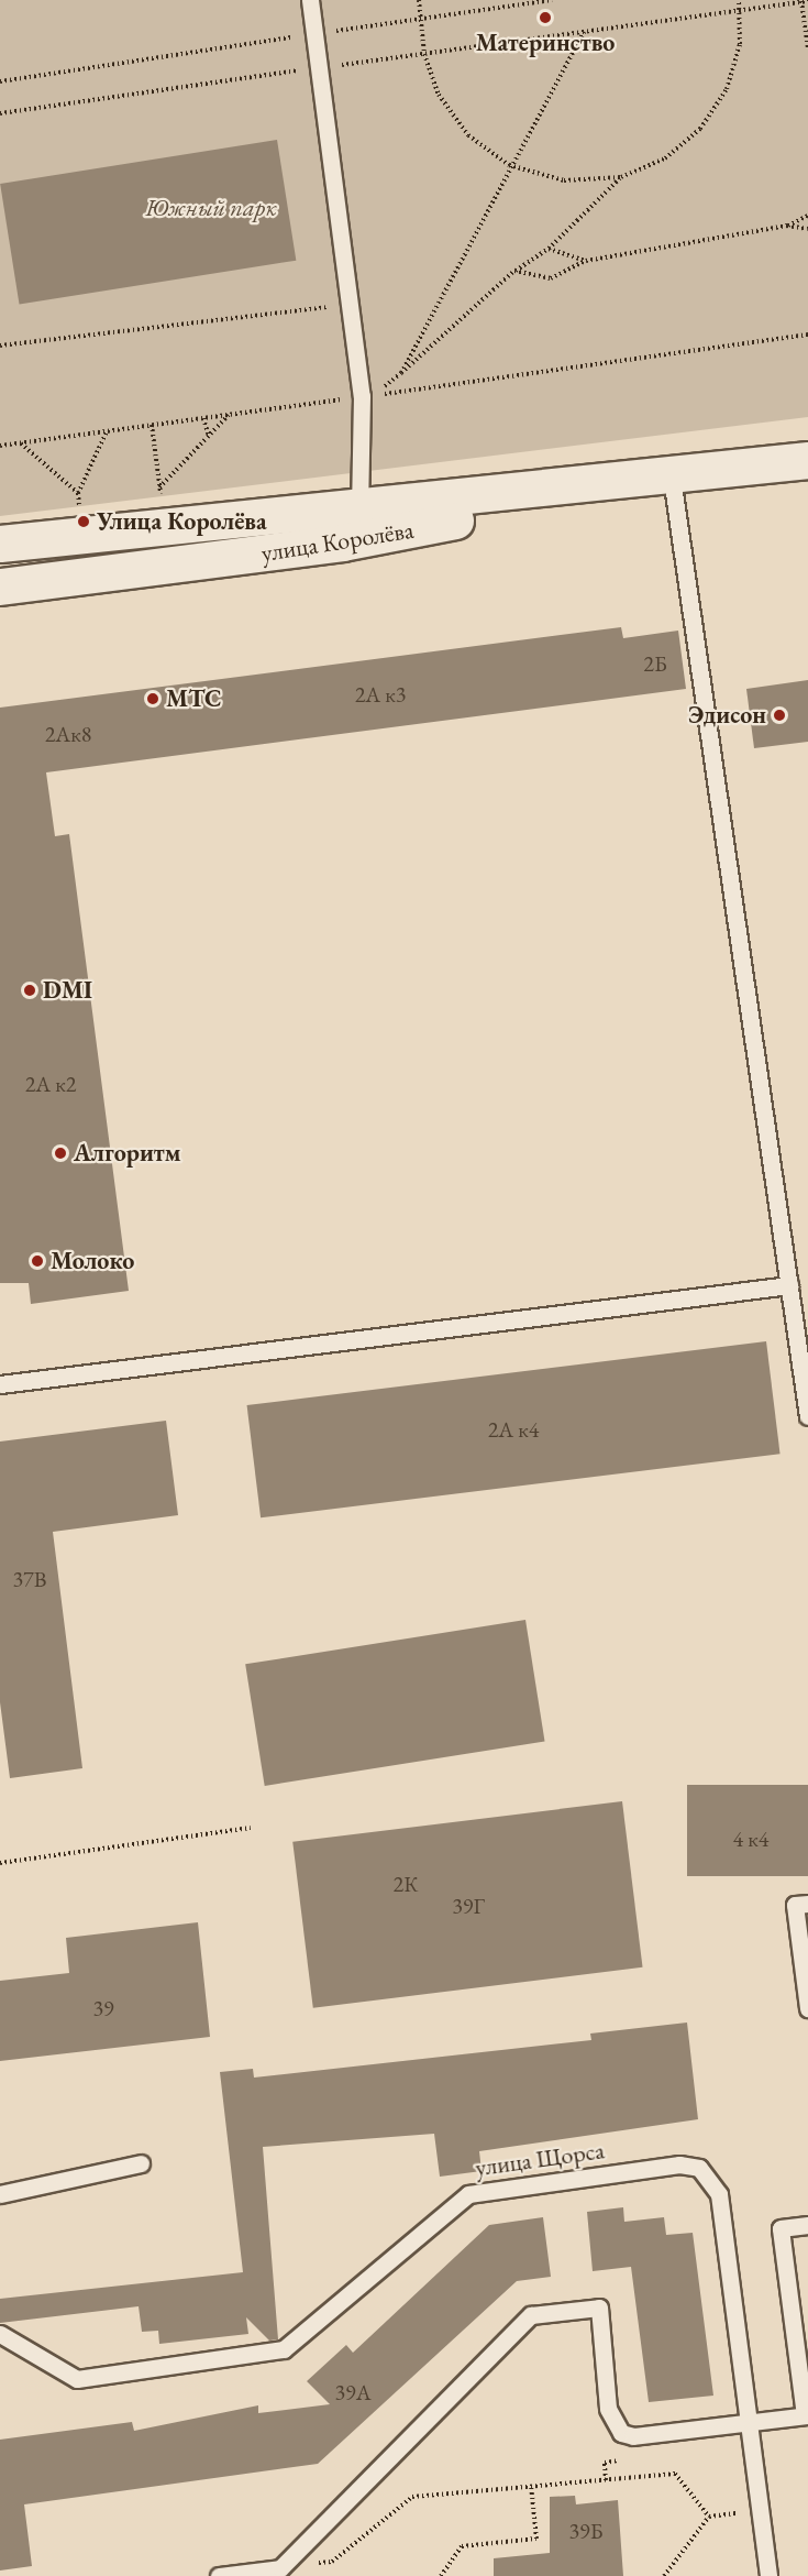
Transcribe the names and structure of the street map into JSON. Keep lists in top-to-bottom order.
{
  "streets": {
    "street": ["улица Королёва"],
    "lane": ["улица Щорса"]
  },
  "parks": ["Южный парк"],
  "places": [
    "Материнство",
    "Улица Королёва",
    "МТС",
    "Эдисон",
    "DMI",
    "Алгоритм",
    "Молоко"
  ],
  "house_numbers": [
    "2Б",
    "2А к3",
    "2Ак8",
    "2А к2",
    "2А к4",
    "37В",
    "4 к4",
    "2К",
    "39Г",
    "39",
    "39А",
    "39Б"
  ]
}
